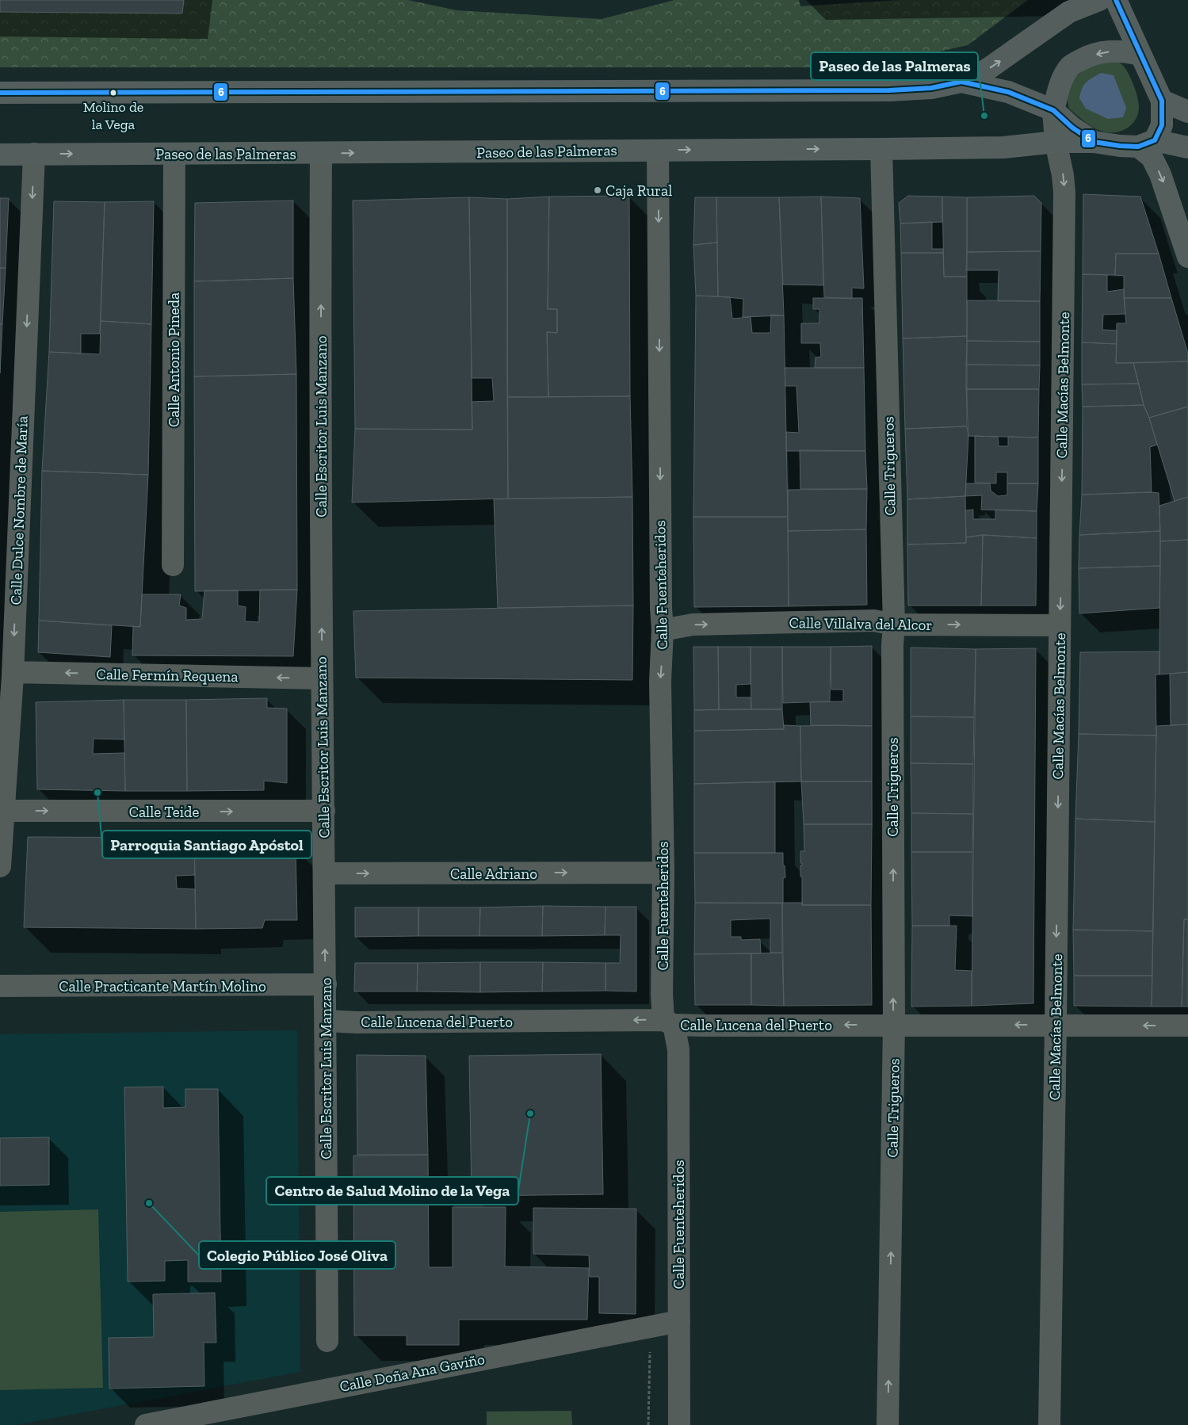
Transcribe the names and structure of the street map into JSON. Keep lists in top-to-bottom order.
{
  "streets": {
    "main road": ["Paseo de las Palmeras", "Calle Macías Belmonte"],
    "street": [
      "Calle Antonio Pineda",
      "Calle Escritor Luis Manzano",
      "Calle Trigueros",
      "Calle Dulce Nombre de María",
      "Calle Fuenteheridos",
      "Calle Villalva del Alcor",
      "Calle Fermín Requena",
      "Calle Teide",
      "Calle Adriano",
      "Calle Practicante Martín Molino",
      "Calle Lucena del Puerto",
      "Calle Doña Ana Gaviño"
    ]
  },
  "crossings": [
    ["Paseo de las Palmeras", "Calle Antonio Pineda"],
    ["Paseo de las Palmeras", "Calle Macías Belmonte"],
    ["Paseo de las Palmeras", "Calle Escritor Luis Manzano"],
    ["Paseo de las Palmeras", "Calle Trigueros"],
    ["Paseo de las Palmeras", "Calle Dulce Nombre de María"],
    ["Paseo de las Palmeras", "Calle Fuenteheridos"],
    ["Calle Macías Belmonte", "Calle Villalva del Alcor"],
    ["Calle Macías Belmonte", "Calle Lucena del Puerto"],
    ["Calle Escritor Luis Manzano", "Calle Fermín Requena"],
    ["Calle Escritor Luis Manzano", "Calle Teide"],
    ["Calle Escritor Luis Manzano", "Calle Adriano"],
    ["Calle Escritor Luis Manzano", "Calle Practicante Martín Molino"],
    ["Calle Escritor Luis Manzano", "Calle Lucena del Puerto"],
    ["Calle Trigueros", "Calle Villalva del Alcor"],
    ["Calle Trigueros", "Calle Lucena del Puerto"],
    ["Calle Dulce Nombre de María", "Calle Fermín Requena"],
    ["Calle Dulce Nombre de María", "Calle Teide"],
    ["Calle Fuenteheridos", "Calle Villalva del Alcor"],
    ["Calle Fuenteheridos", "Calle Adriano"],
    ["Calle Fuenteheridos", "Calle Lucena del Puerto"],
    ["Calle Fuenteheridos", "Calle Doña Ana Gaviño"]
  ],
  "one_way": [
    "Calle Macías Belmonte",
    "Calle Escritor Luis Manzano",
    "Calle Trigueros",
    "Calle Dulce Nombre de María",
    "Calle Fuenteheridos",
    "Calle Villalva del Alcor",
    "Calle Fermín Requena",
    "Calle Teide",
    "Calle Adriano",
    "Calle Lucena del Puerto"
  ],
  "places": [
    "Molino de la Vega",
    "Paseo de las Palmeras",
    "Caja Rural",
    "Parroquia Santiago Apóstol",
    "Centro de Salud Molino de la Vega",
    "Colegio Público José Oliva"
  ],
  "lines": ["transit line 6"]
}
